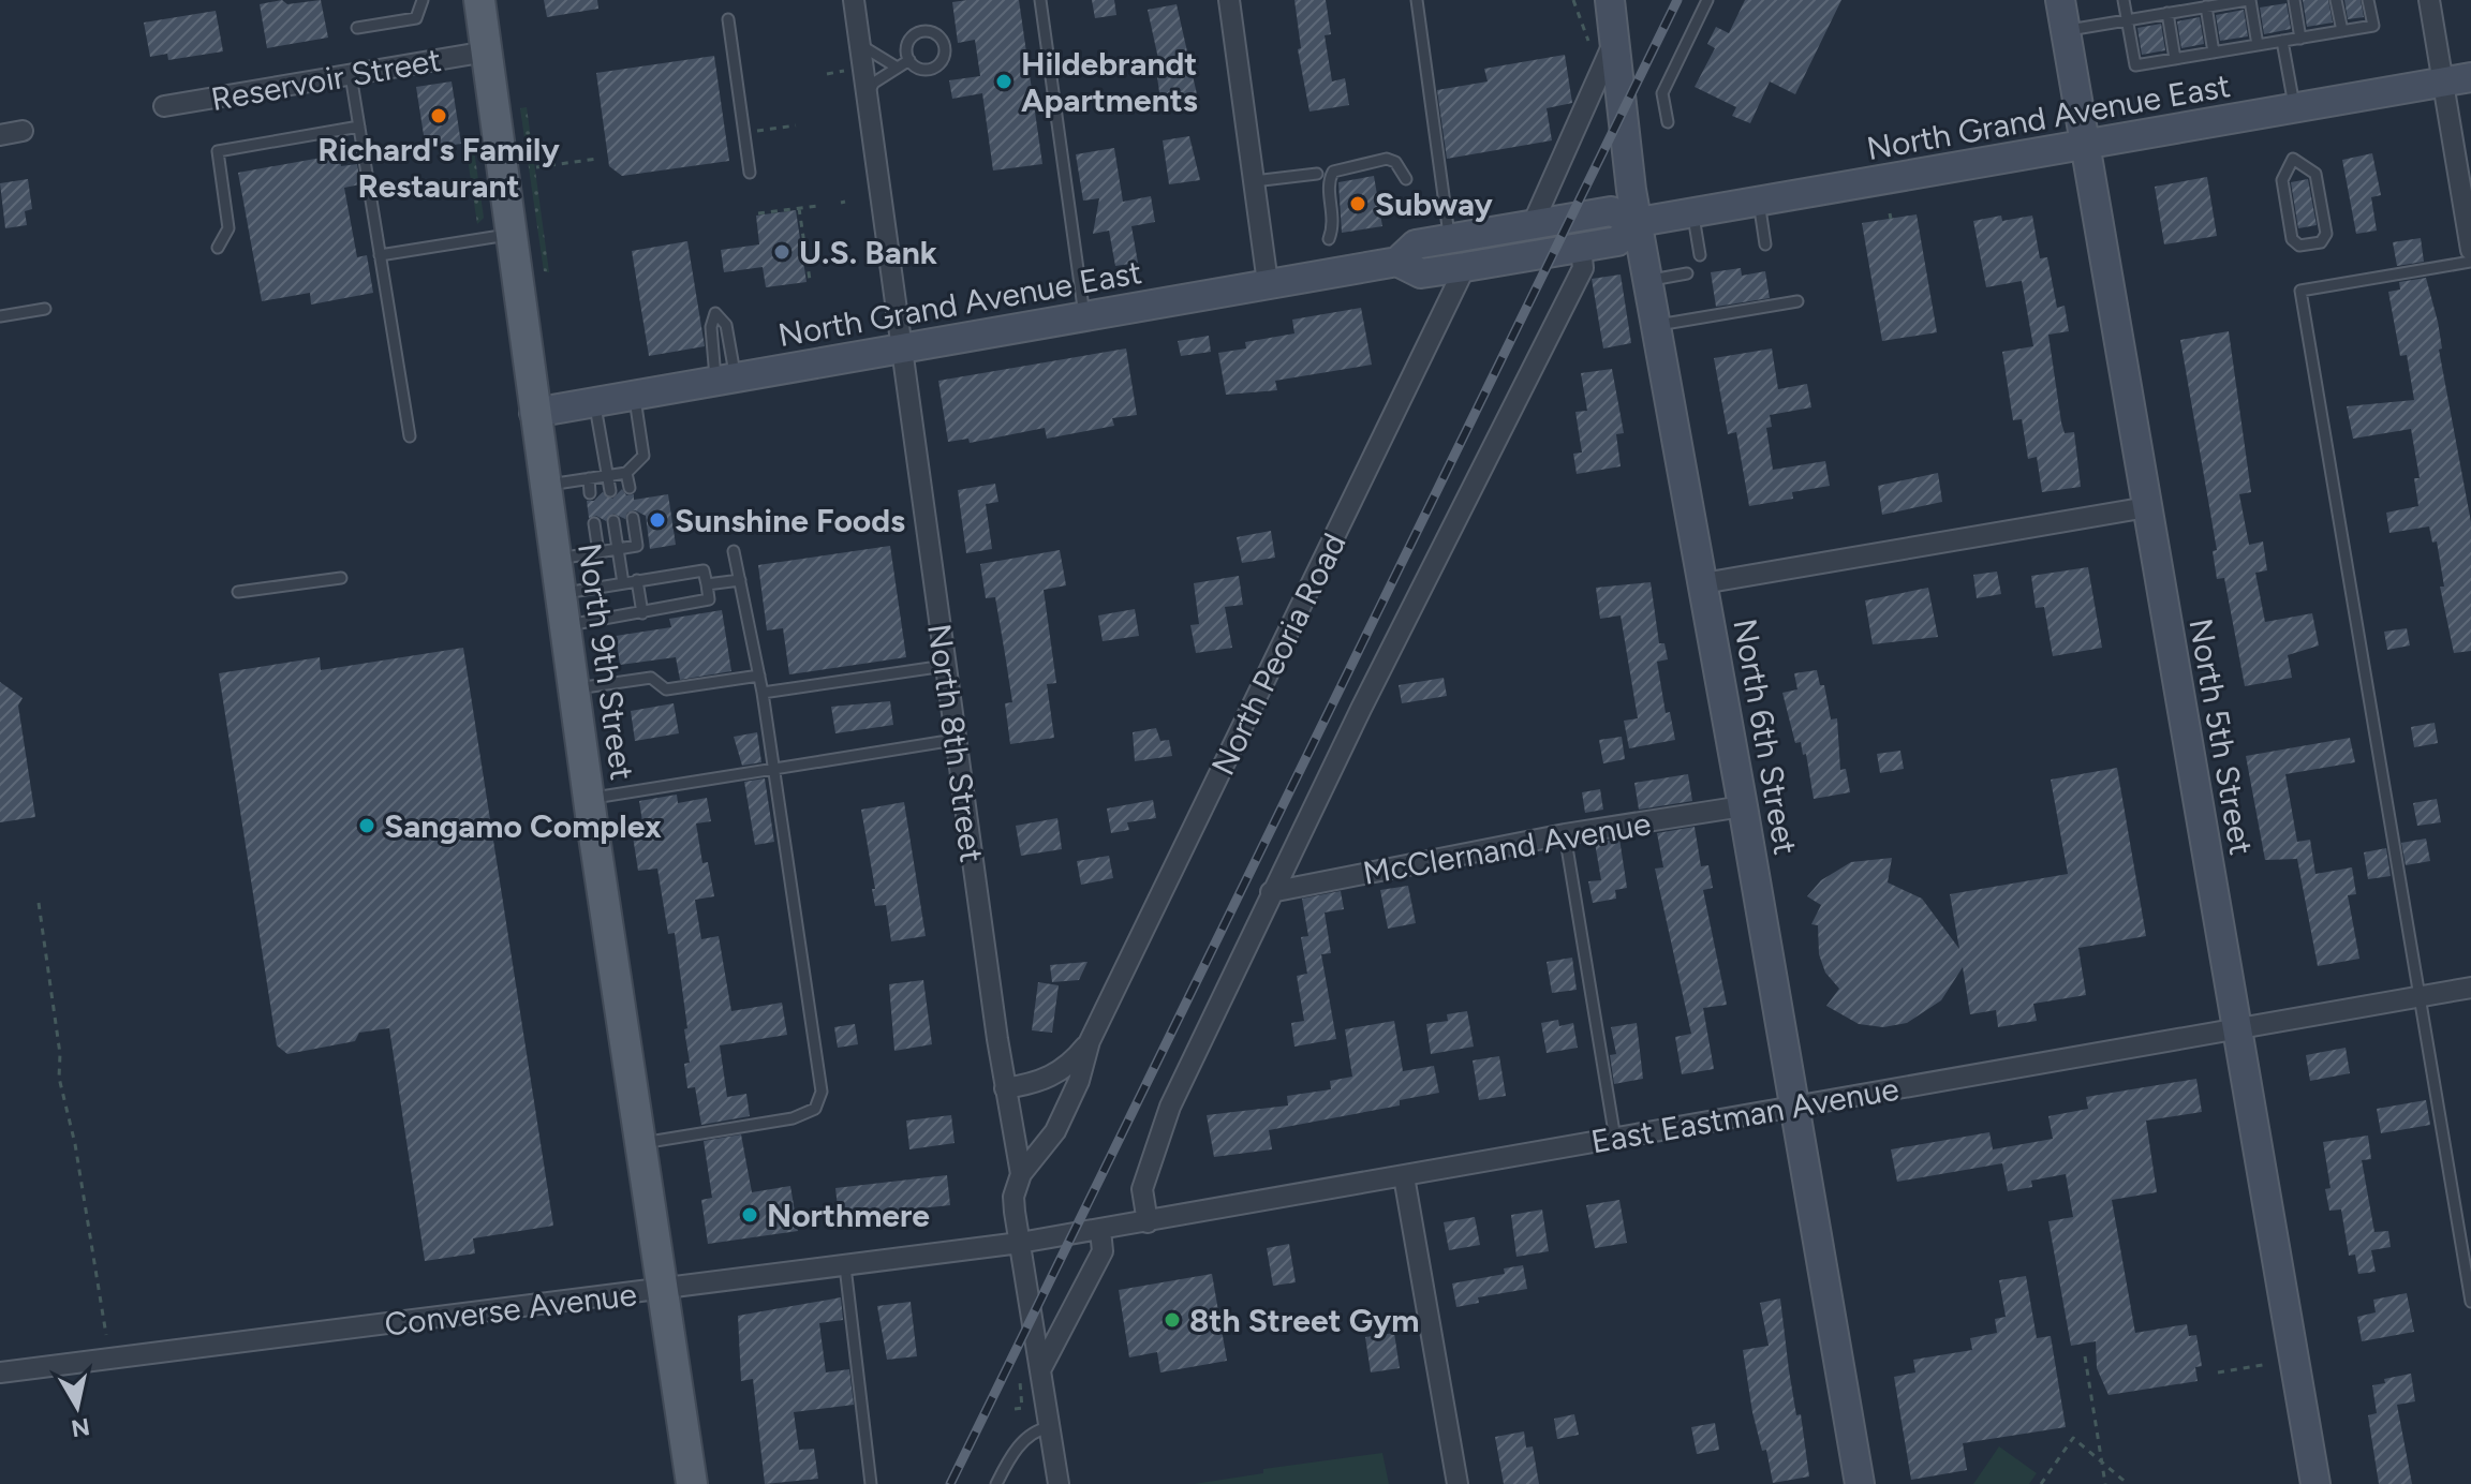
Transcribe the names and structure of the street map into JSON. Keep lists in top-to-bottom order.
{
  "streets": {
    "main road": [
      "North Grand Avenue East",
      "North 9th Street",
      "North 6th Street",
      "North 5th Street"
    ],
    "street": [
      "Reservoir Street",
      "North Peoria Road",
      "North 8th Street",
      "McClernand Avenue",
      "East Eastman Avenue",
      "Converse Avenue"
    ]
  },
  "crossings": [
    ["Reservoir Street", "North 9th Street"],
    ["North Grand Avenue East", "North Peoria Road"],
    ["North Grand Avenue East", "North 9th Street"],
    ["North Grand Avenue East", "North 6th Street"],
    ["North Grand Avenue East", "North 5th Street"],
    ["North Grand Avenue East", "North 8th Street"],
    ["North Peoria Road", "North 8th Street"],
    ["North 9th Street", "Converse Avenue"],
    ["North 6th Street", "McClernand Avenue"],
    ["North 6th Street", "East Eastman Avenue"],
    ["North 5th Street", "East Eastman Avenue"],
    ["North 8th Street", "East Eastman Avenue"],
    ["North 8th Street", "Converse Avenue"],
    ["East Eastman Avenue", "Converse Avenue"]
  ],
  "places": [
    "Hildebrandt Apartments",
    "Richard's Family Restaurant",
    "Subway",
    "U.S. Bank",
    "Sunshine Foods",
    "Sangamo Complex",
    "Northmere",
    "8th Street Gym"
  ],
  "north": "bottom"
}
